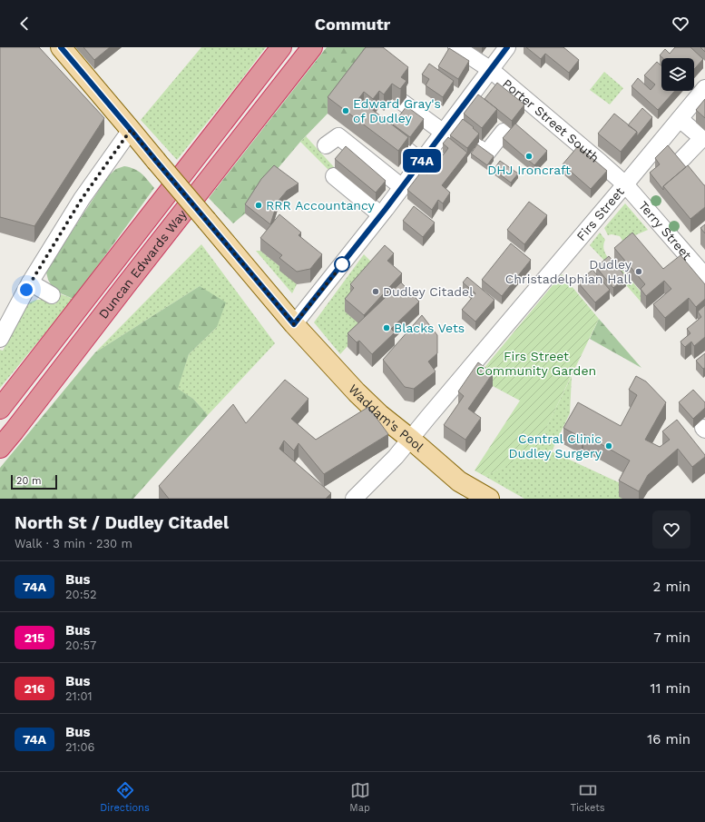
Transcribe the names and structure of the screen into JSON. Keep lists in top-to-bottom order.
{
  "streets": {
    "highway": ["Duncan Edwards Way"],
    "main road": ["Waddam's Pool"],
    "street": ["Porter Street South", "Firs Street", "Terry Street"]
  },
  "crossings": [
    ["Porter Street South", "Firs Street"],
    ["Porter Street South", "Terry Street"],
    ["Firs Street", "Terry Street"],
    ["Firs Street", "Waddam's Pool"]
  ],
  "parks": ["Firs Street Community Garden"],
  "places": [
    "Edward Gray's of Dudley",
    "DHJ Ironcraft",
    "RRR Accountancy",
    "Dudley Christadelphian Hall",
    "Dudley Citadel",
    "Blacks Vets",
    "Central Clinic Dudley Surgery"
  ],
  "lines": ["bus line 74A"],
  "scale_bar": "20 m",
  "page": {
    "header": "Commutr",
    "on_map": "74A",
    "scale": "20 m",
    "heading": ["North St / Dudley Citadel", "Walk · 3 min · 230 m"],
    "list": [
      {
        "mark": "74A",
        "name": "Bus",
        "note": "20:52",
        "value": "2 min"
      },
      {
        "mark": "215",
        "name": "Bus",
        "note": "20:57",
        "value": "7 min"
      },
      {
        "mark": "216",
        "name": "Bus",
        "note": "21:01",
        "value": "11 min"
      },
      {
        "mark": "74A",
        "name": "Bus",
        "note": "21:06",
        "value": "16 min"
      }
    ],
    "tabs": ["Directions", "Map", "Tickets"]
  }
}
